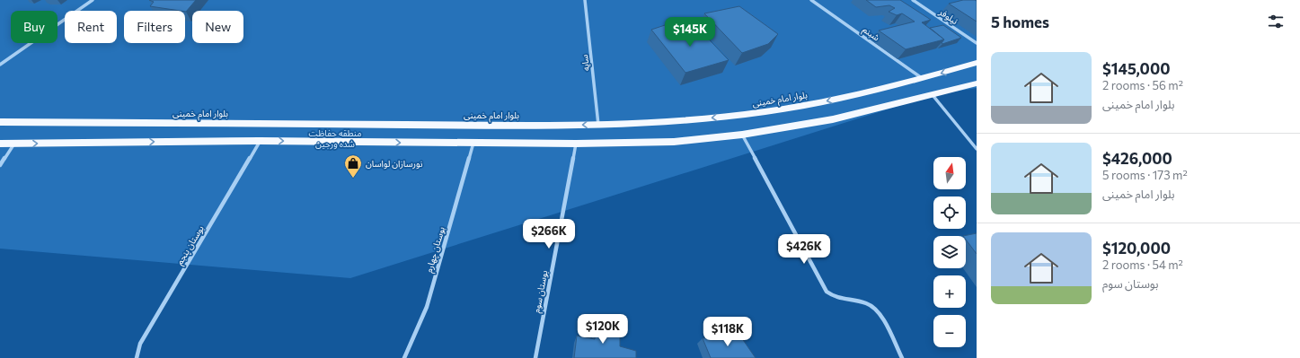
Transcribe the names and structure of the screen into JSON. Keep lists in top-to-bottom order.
{
  "streets": {
    "main road": ["بلوار امام خمینی"],
    "street": [
      "نیلوفر",
      "شبنم",
      "سایه",
      "بوستان پنجم",
      "بوستان چهارم",
      "بوستان سوم"
    ]
  },
  "crossings": [
    ["شبنم", "بلوار امام خمینی"],
    ["سایه", "بلوار امام خمینی"]
  ],
  "parks": ["منطقه حفاظت شده ورجین"],
  "places": {
    "shop": ["نورسازان لواسان"]
  },
  "north": "top",
  "page": {
    "heading": "5 homes",
    "chip": [
      "Buy",
      "Rent",
      "Filters",
      "New"
    ],
    "price": [
      "$145K",
      "$266K",
      "$426K",
      "$120K",
      "$118K"
    ],
    "list": [
      {
        "name": "$145,000",
        "note": "2 rooms · 56 m² · بلوار امام خمینی"
      },
      {
        "name": "$426,000",
        "note": "5 rooms · 173 m² · بلوار امام خمینی"
      },
      {
        "name": "$120,000",
        "note": "2 rooms · 54 m² · بوستان سوم"
      }
    ],
    "map_buttons": ["+", "−"]
  }
}
